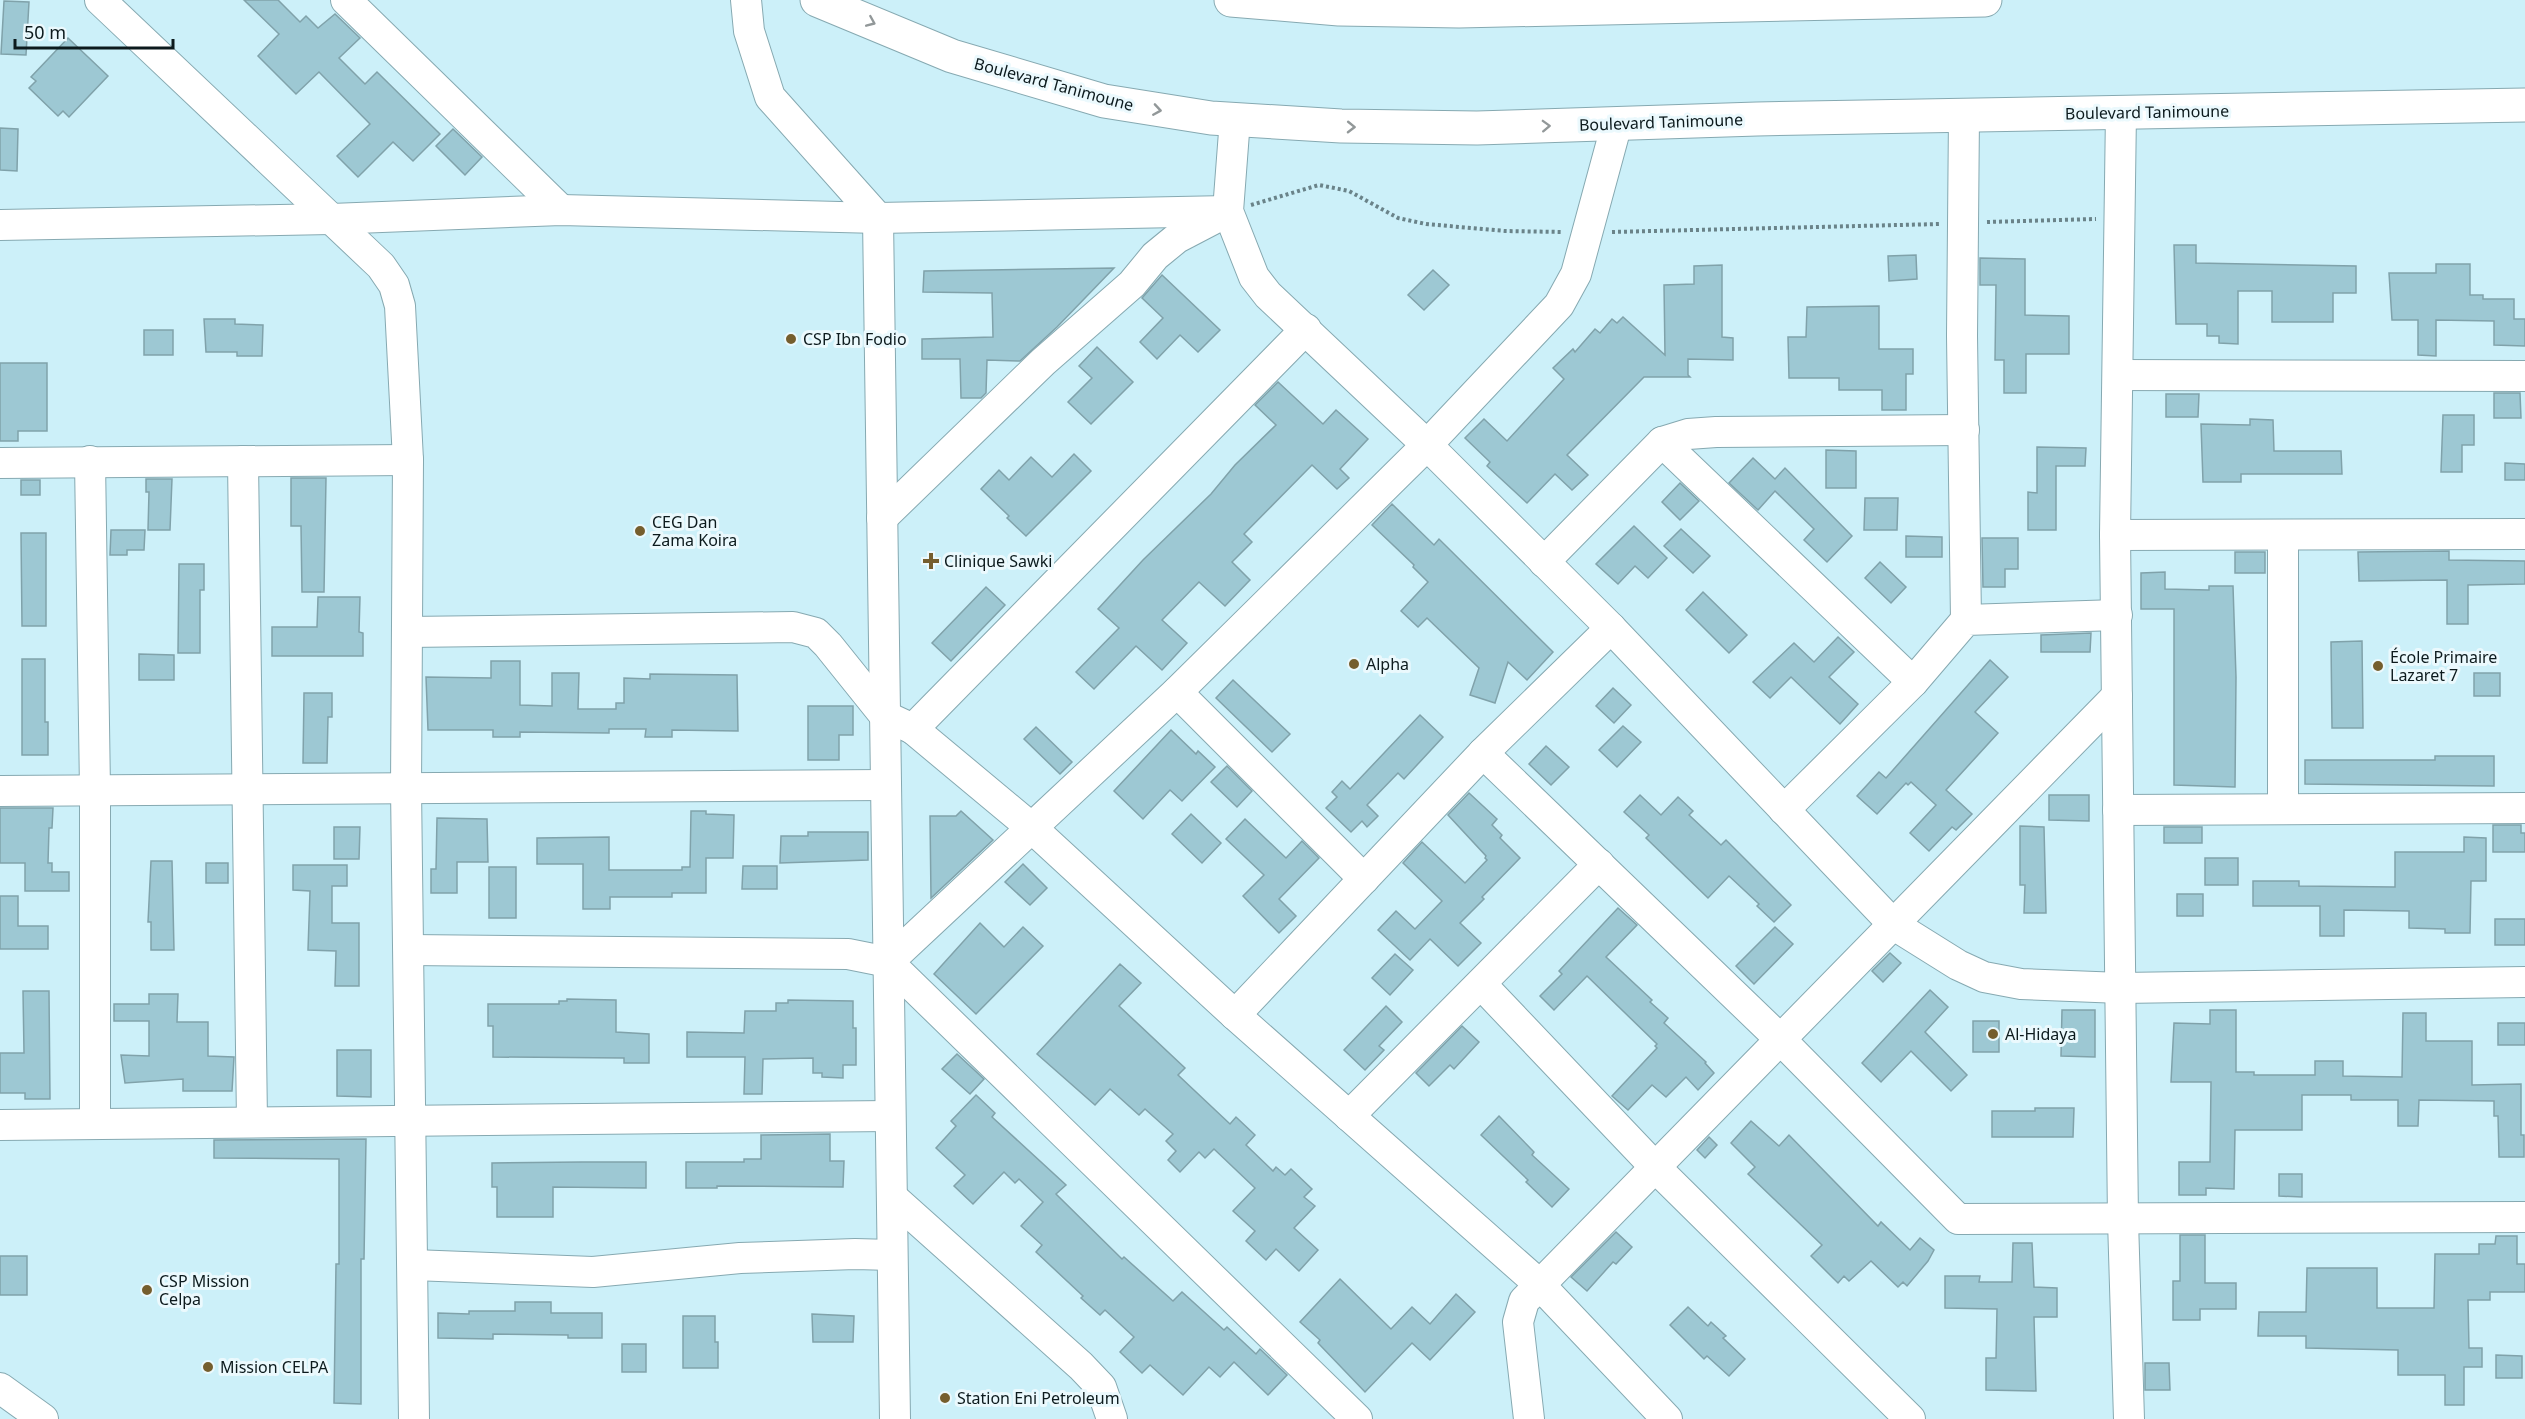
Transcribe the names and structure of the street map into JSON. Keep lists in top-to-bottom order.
{
  "streets": {
    "main road": ["Boulevard Tanimoune"]
  },
  "places": {
    "other": [
      "CSP Ibn Fodio",
      "CEG Dan Zama Koira",
      "Alpha",
      "École Primaire Lazaret 7",
      "Al-Hidaya",
      "CSP Mission Celpa",
      "Mission CELPA",
      "Station Eni Petroleum"
    ],
    "health": ["Clinique Sawki"]
  },
  "scale_bar": "50 m"
}
